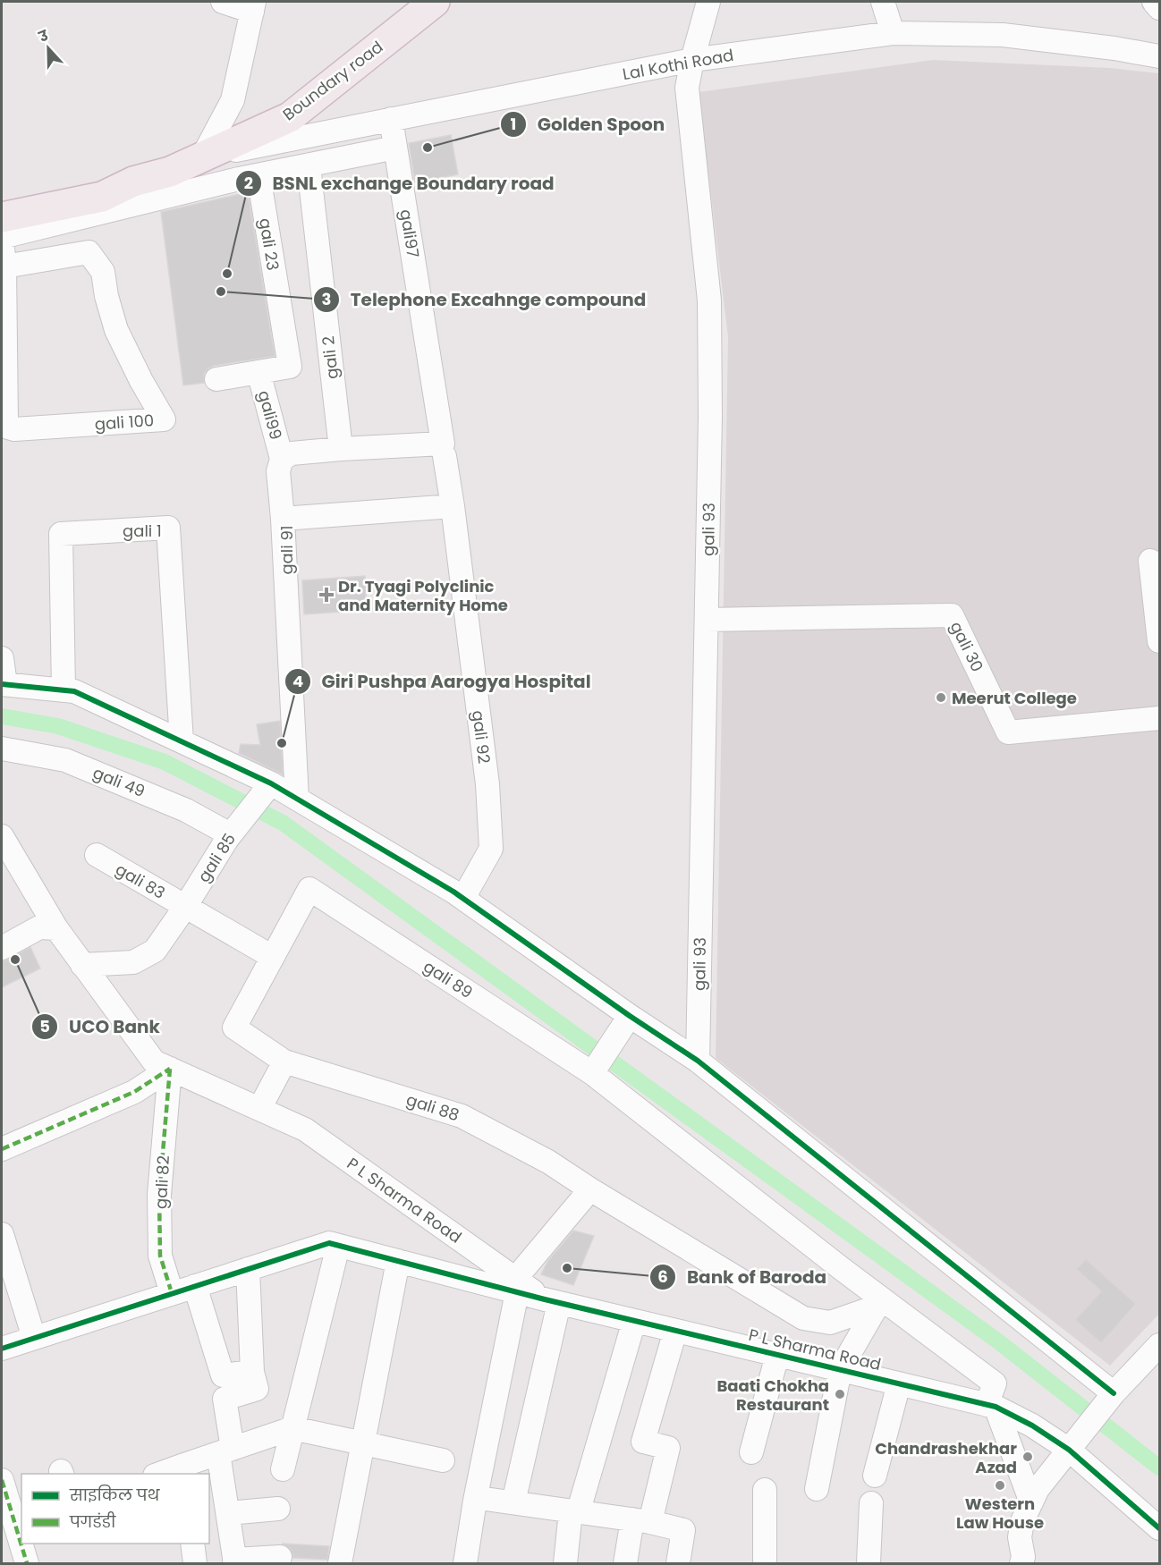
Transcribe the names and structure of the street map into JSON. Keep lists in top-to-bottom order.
{
  "streets": {
    "main road": ["Boundary road"],
    "street": [
      "Lal Kothi Road",
      "gali97",
      "gali 23",
      "gali 2",
      "gali99",
      "gali 100",
      "gali 93",
      "gali 1",
      "gali 91",
      "gali 30",
      "gali 92",
      "gali 49",
      "gali 85",
      "gali 83",
      "gali 89",
      "gali 88",
      "gali 82",
      "P L Sharma Road"
    ]
  },
  "crossings": [
    ["Lal Kothi Road", "Boundary road"],
    ["Lal Kothi Road", "gali97"],
    ["Lal Kothi Road", "gali 93"],
    ["gali 23", "gali99"],
    ["gali99", "gali 91"],
    ["gali 93", "gali 30"],
    ["gali 91", "gali 92"],
    ["gali 49", "gali 85"],
    ["gali 85", "gali 83"],
    ["gali 85", "P L Sharma Road"],
    ["gali 83", "gali 89"],
    ["gali 83", "gali 88"],
    ["gali 89", "gali 88"],
    ["gali 88", "P L Sharma Road"],
    ["gali 82", "P L Sharma Road"]
  ],
  "places": {
    "other": [
      "Golden Spoon",
      "BSNL exchange Boundary road",
      "Telephone Excahnge compound",
      "Meerut College",
      "Giri Pushpa Aarogya Hospital",
      "UCO Bank",
      "Bank of Baroda",
      "Baati Chokha Restaurant",
      "Chandrashekhar Azad",
      "Western Law House"
    ],
    "health": ["Dr. Tyagi Polyclinic and Maternity Home"]
  },
  "legend": ["साइकिल पथ", "पगडंडी"],
  "north": "top"
}
